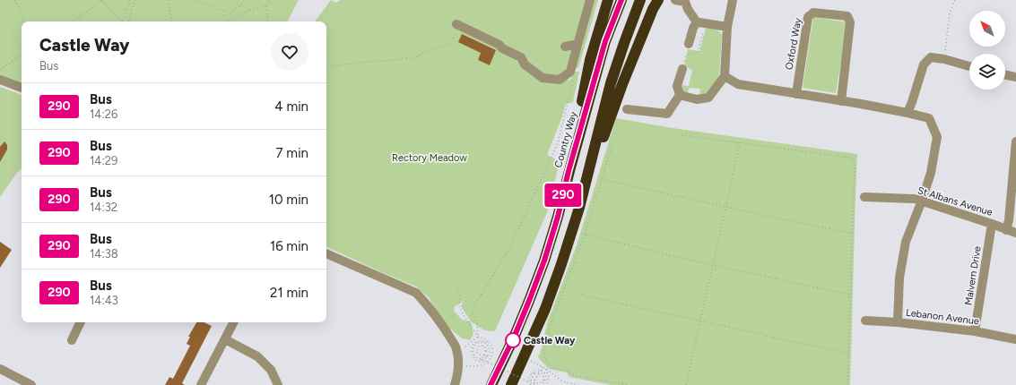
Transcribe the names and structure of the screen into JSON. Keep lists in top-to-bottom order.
{
  "streets": {
    "highway": ["Country Way"],
    "street": [
      "Oxford Way",
      "St Albans Avenue",
      "Malvern Drive",
      "Lebanon Avenue"
    ]
  },
  "crossings": [
    ["St Albans Avenue", "Malvern Drive"],
    ["Malvern Drive", "Lebanon Avenue"]
  ],
  "parks": ["Rectory Meadow"],
  "places": ["Castle Way"],
  "lines": ["bus line 290"],
  "north": "top left",
  "page": {
    "on_map": "290",
    "heading": ["Castle Way", "Bus"],
    "list": [
      {
        "mark": "290",
        "name": "Bus",
        "note": "14:26",
        "value": "4 min"
      },
      {
        "mark": "290",
        "name": "Bus",
        "note": "14:29",
        "value": "7 min"
      },
      {
        "mark": "290",
        "name": "Bus",
        "note": "14:32",
        "value": "10 min"
      },
      {
        "mark": "290",
        "name": "Bus",
        "note": "14:38",
        "value": "16 min"
      },
      {
        "mark": "290",
        "name": "Bus",
        "note": "14:43",
        "value": "21 min"
      }
    ]
  }
}
